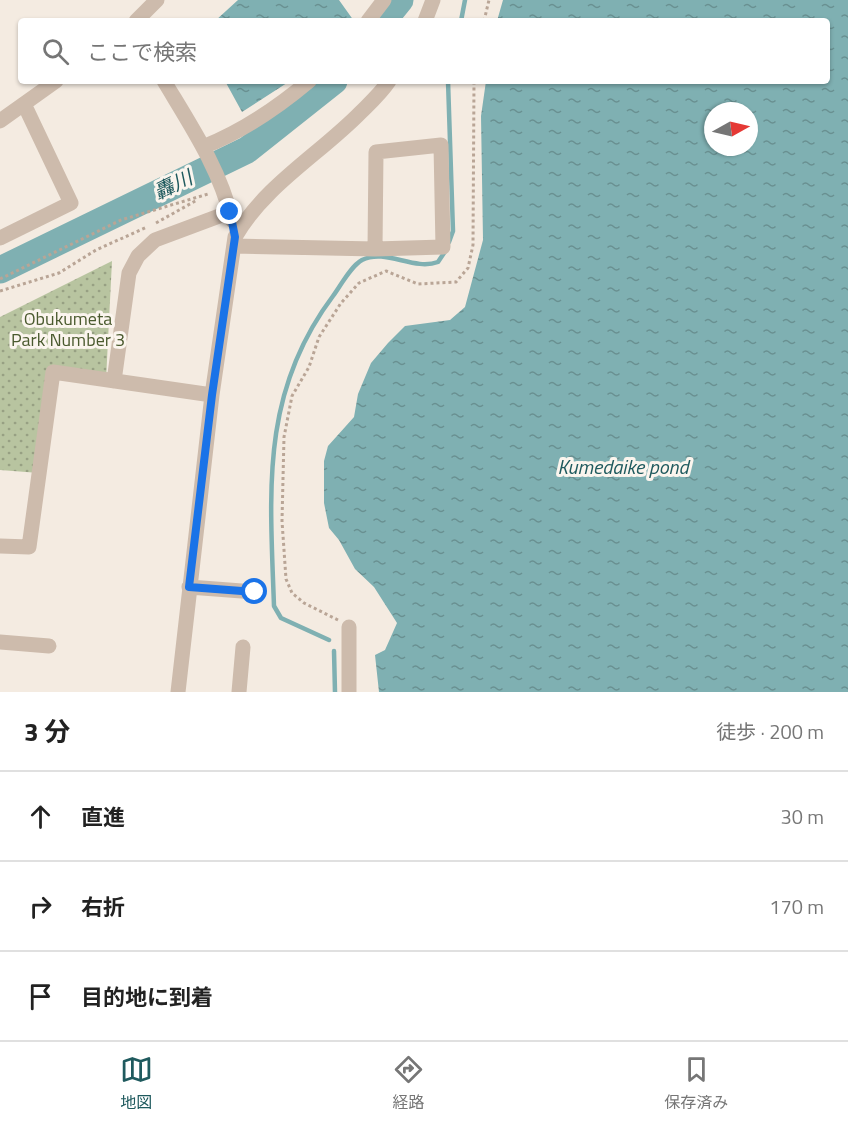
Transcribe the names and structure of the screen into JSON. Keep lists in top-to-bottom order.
{
  "water": ["轟川", "Kumedaike pond"],
  "parks": ["Obukumeta Park Number 3"],
  "north": "right",
  "page": {
    "search": "ここで検索",
    "heading": ["3 分", "徒歩 · 200 m"],
    "list": [
      ["直進", "30 m"],
      ["右折", "170 m"],
      "目的地に到着"
    ],
    "nav": ["地図", "経路", "保存済み"]
  }
}
